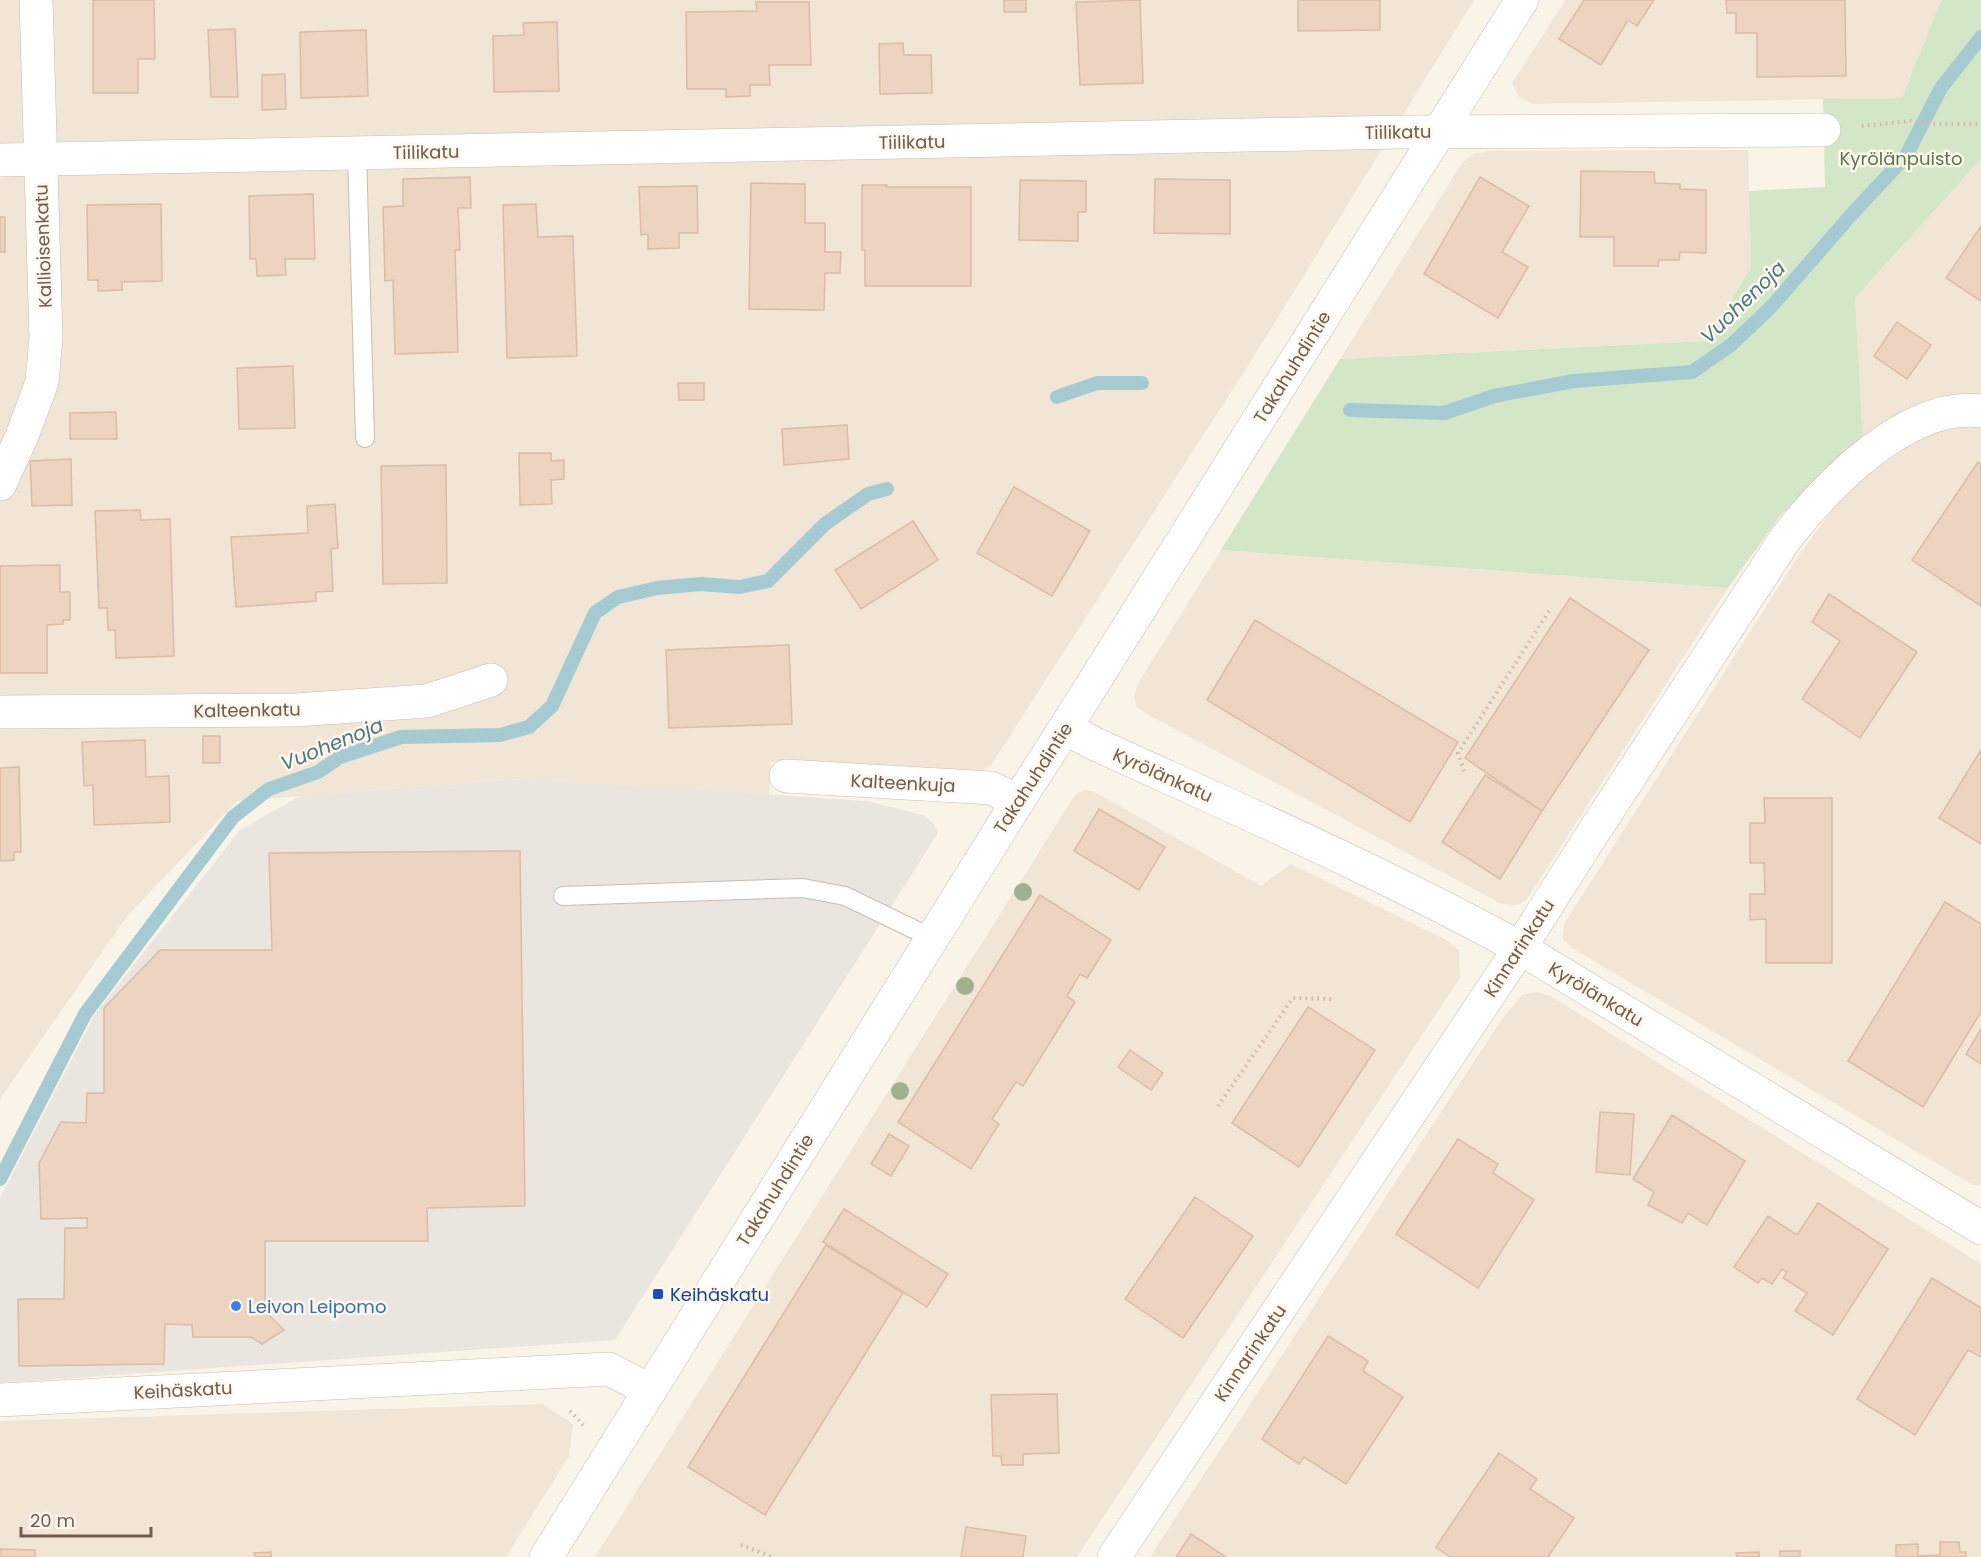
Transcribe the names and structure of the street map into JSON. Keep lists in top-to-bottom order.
{
  "streets": {
    "street": [
      "Tiilikatu",
      "Kallioisenkatu",
      "Takahuhdintie",
      "Kalteenkatu",
      "Kyrölänkatu",
      "Kalteenkuja",
      "Kinnarinkatu",
      "Keihäskatu"
    ]
  },
  "crossings": [
    ["Tiilikatu", "Kallioisenkatu"],
    ["Tiilikatu", "Takahuhdintie"],
    ["Takahuhdintie", "Kyrölänkatu"],
    ["Takahuhdintie", "Kalteenkuja"],
    ["Takahuhdintie", "Keihäskatu"],
    ["Kyrölänkatu", "Kinnarinkatu"]
  ],
  "water": ["Vuohenoja"],
  "parks": ["Kyrölänpuisto"],
  "places": {
    "transit": ["Keihäskatu"],
    "other": ["Leivon Leipomo"]
  },
  "scale_bar": "20 m"
}
